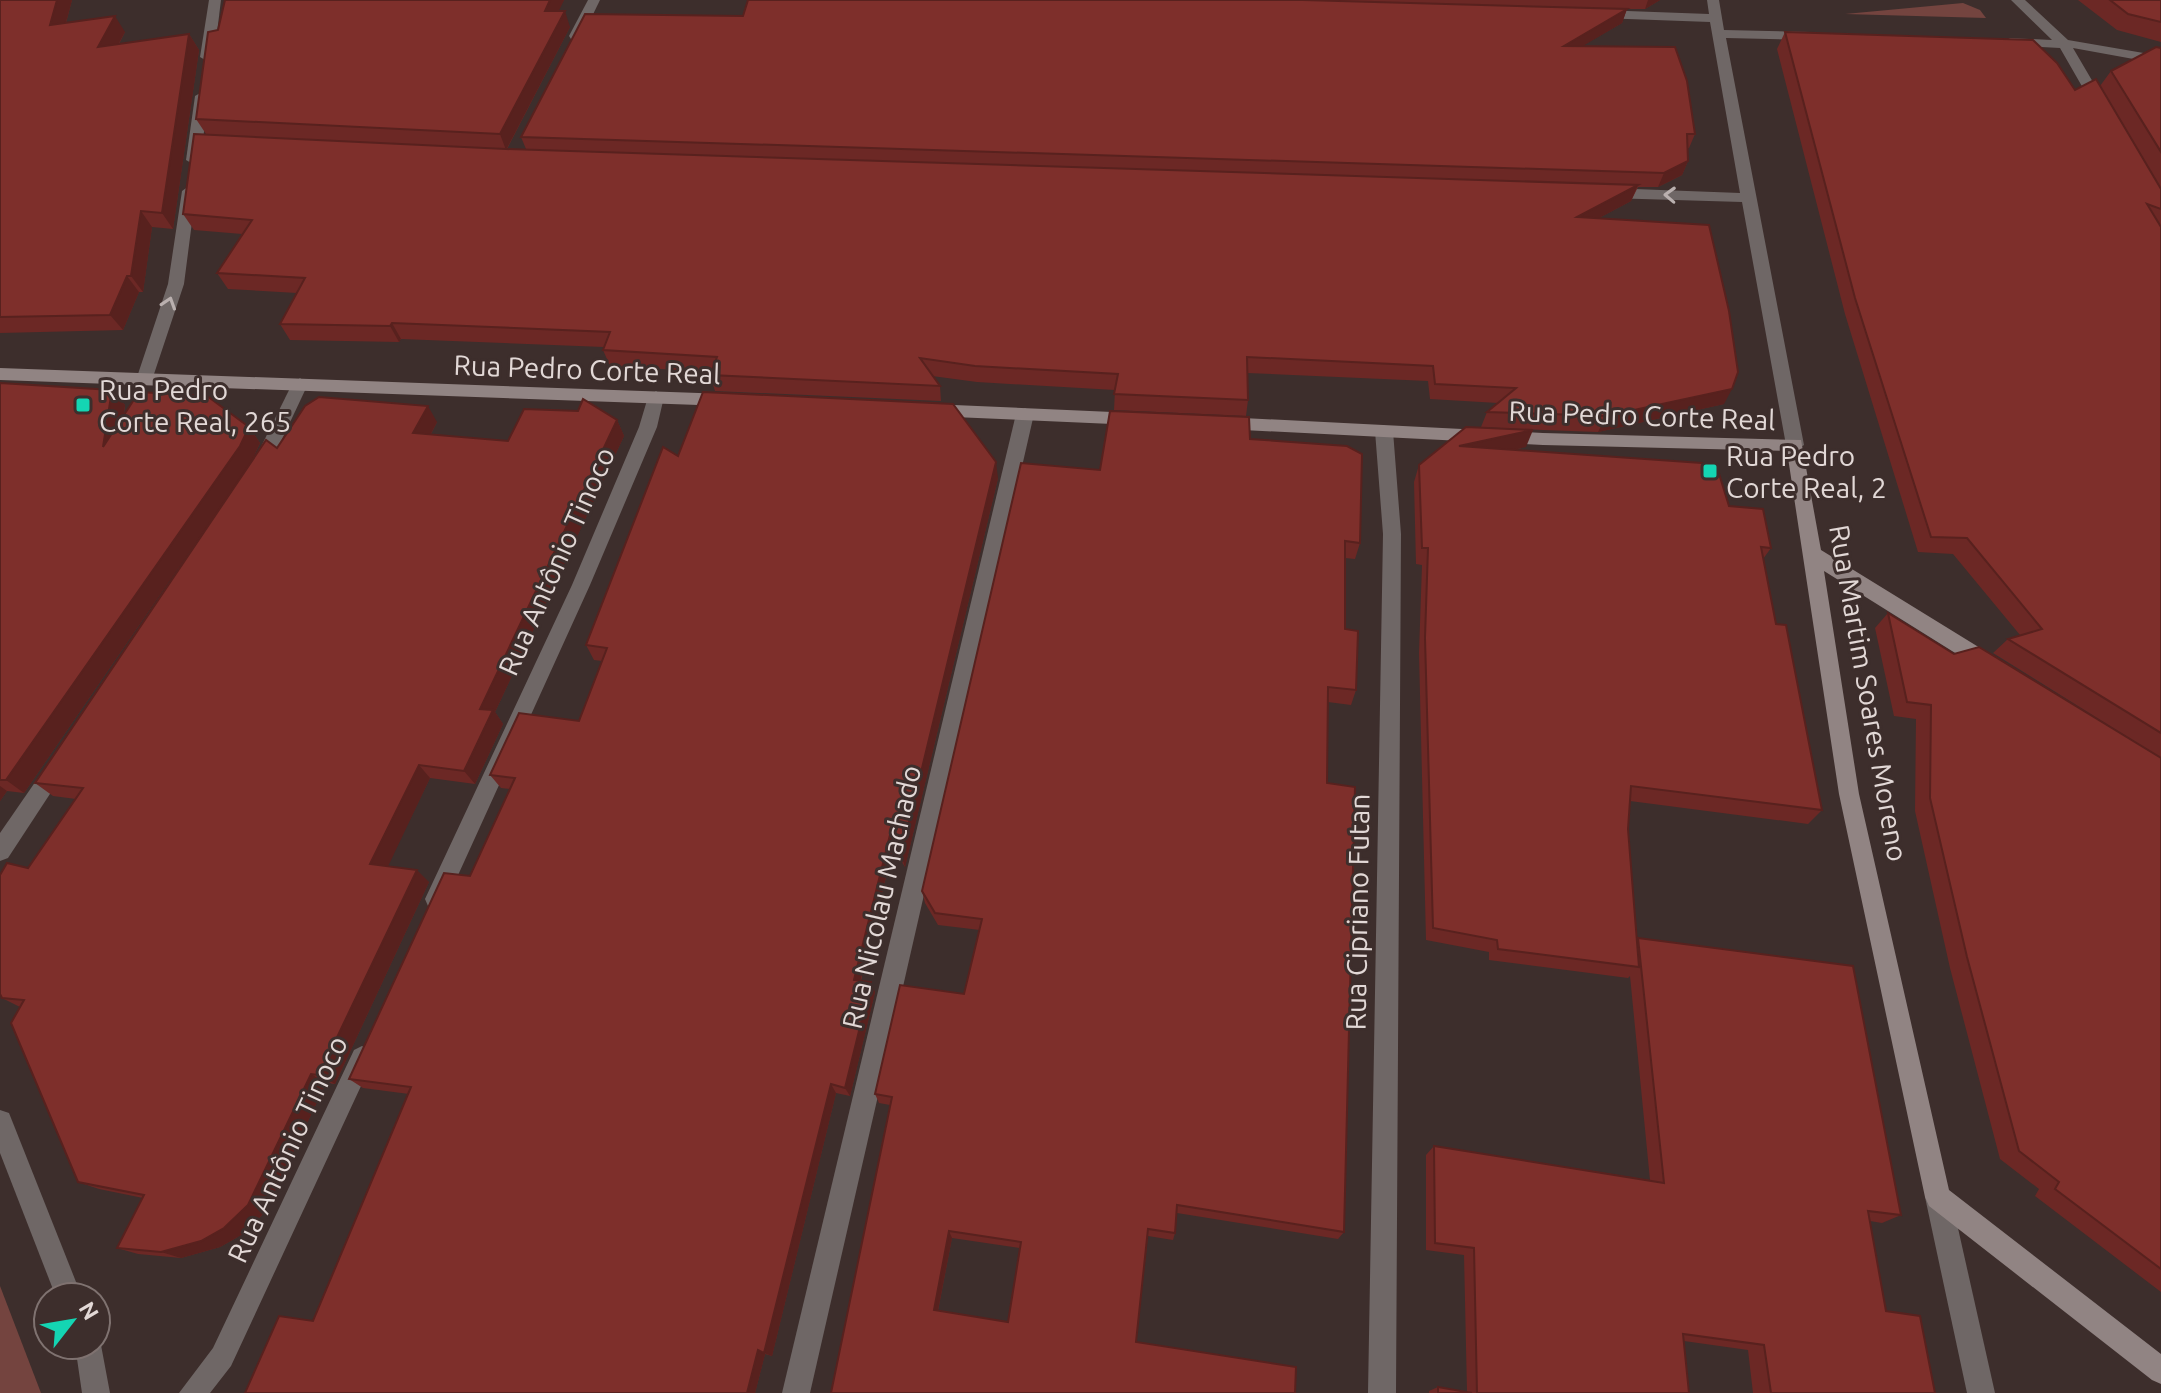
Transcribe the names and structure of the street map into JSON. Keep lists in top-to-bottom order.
{
  "streets": {
    "street": [
      "Rua Pedro Corte Real",
      "Rua Antônio Tinoco",
      "Rua Martim Soares Moreno",
      "Rua Nicolau Machado",
      "Rua Cipriano Futan"
    ]
  },
  "crossings": [
    ["Rua Pedro Corte Real", "Rua Antônio Tinoco"],
    ["Rua Pedro Corte Real", "Rua Martim Soares Moreno"],
    ["Rua Pedro Corte Real", "Rua Cipriano Futan"]
  ],
  "places": {
    "transit": ["Rua Pedro Corte Real, 265", "Rua Pedro Corte Real, 2"]
  },
  "north": "top right"
}
